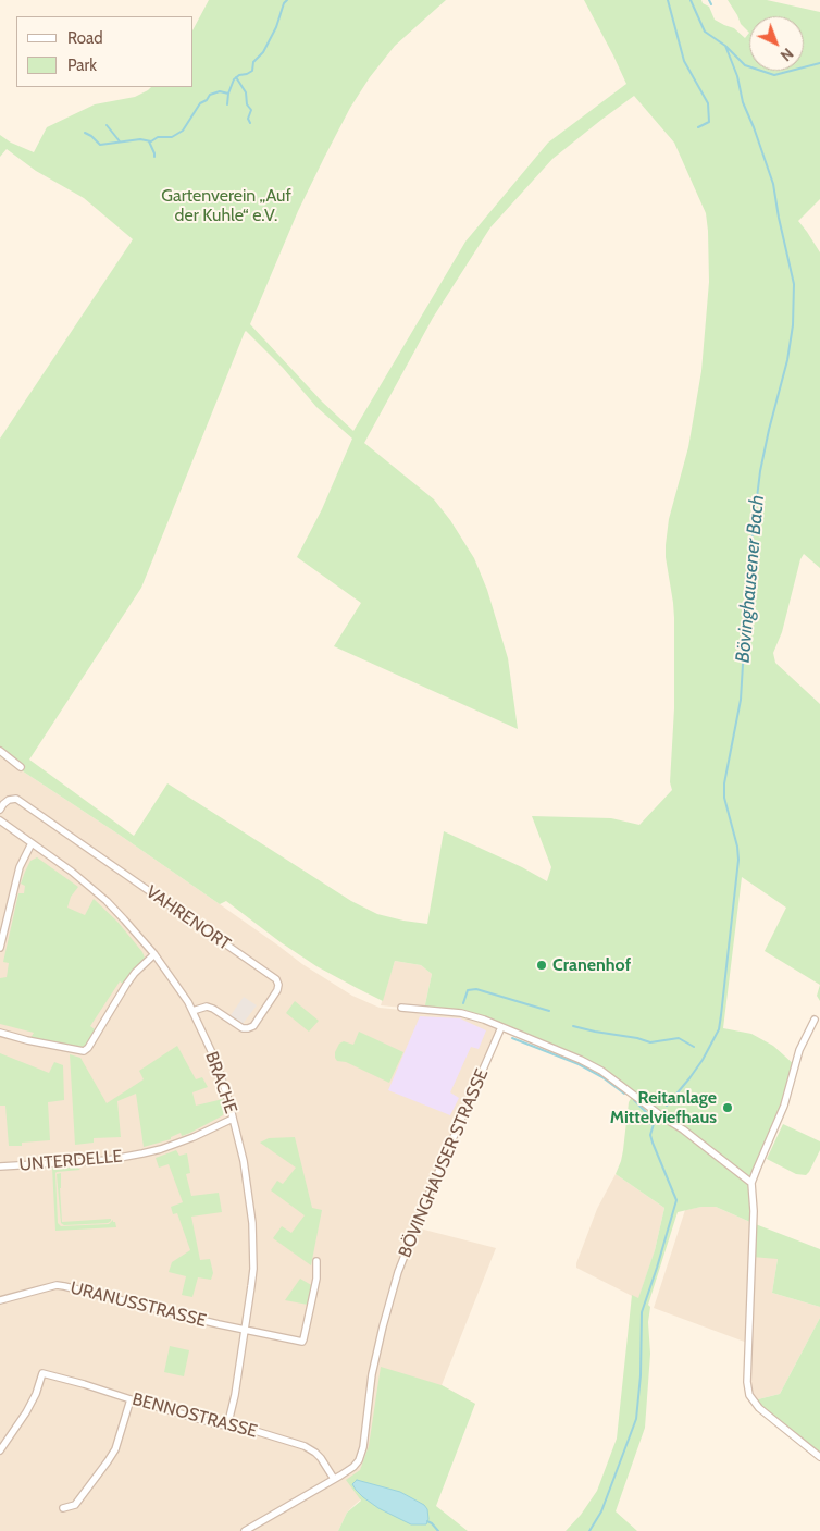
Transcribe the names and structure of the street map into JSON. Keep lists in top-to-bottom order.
{
  "streets": {
    "street": [
      "VAHRENORT",
      "BRACHE",
      "UNTERDELLE",
      "BÖVINGHAUSER STRASSE",
      "URANUSSTRASSE",
      "BENNOSTRASSE"
    ]
  },
  "crossings": [
    ["VAHRENORT", "BRACHE"],
    ["BRACHE", "UNTERDELLE"],
    ["BRACHE", "URANUSSTRASSE"],
    ["BRACHE", "BENNOSTRASSE"],
    ["BÖVINGHAUSER STRASSE", "BENNOSTRASSE"]
  ],
  "water": ["Bövinghausener Bach"],
  "parks": ["Gartenverein „Auf der Kuhle“ e.V."],
  "places": ["Cranenhof", "Reitanlage Mittelviefhaus"],
  "legend": ["Road", "Park"],
  "north": "bottom right"
}
